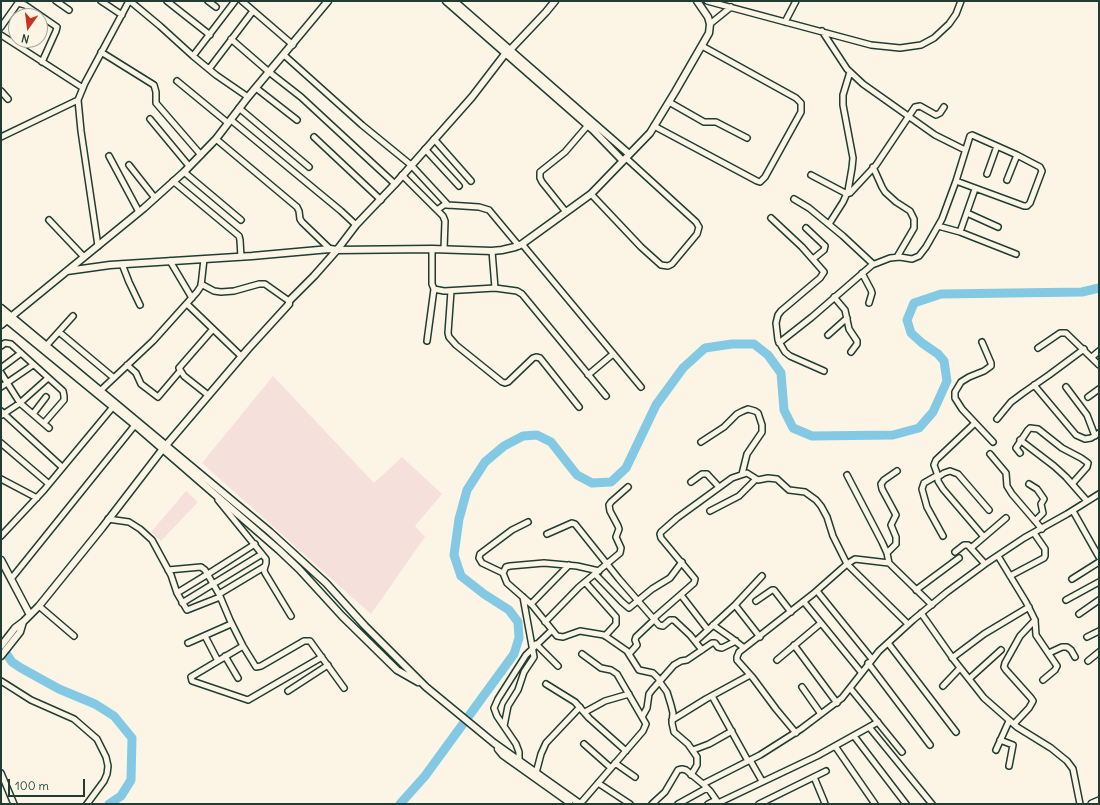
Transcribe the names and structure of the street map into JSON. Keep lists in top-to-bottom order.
{
  "scale_bar": "100 m",
  "north": "bottom"
}
